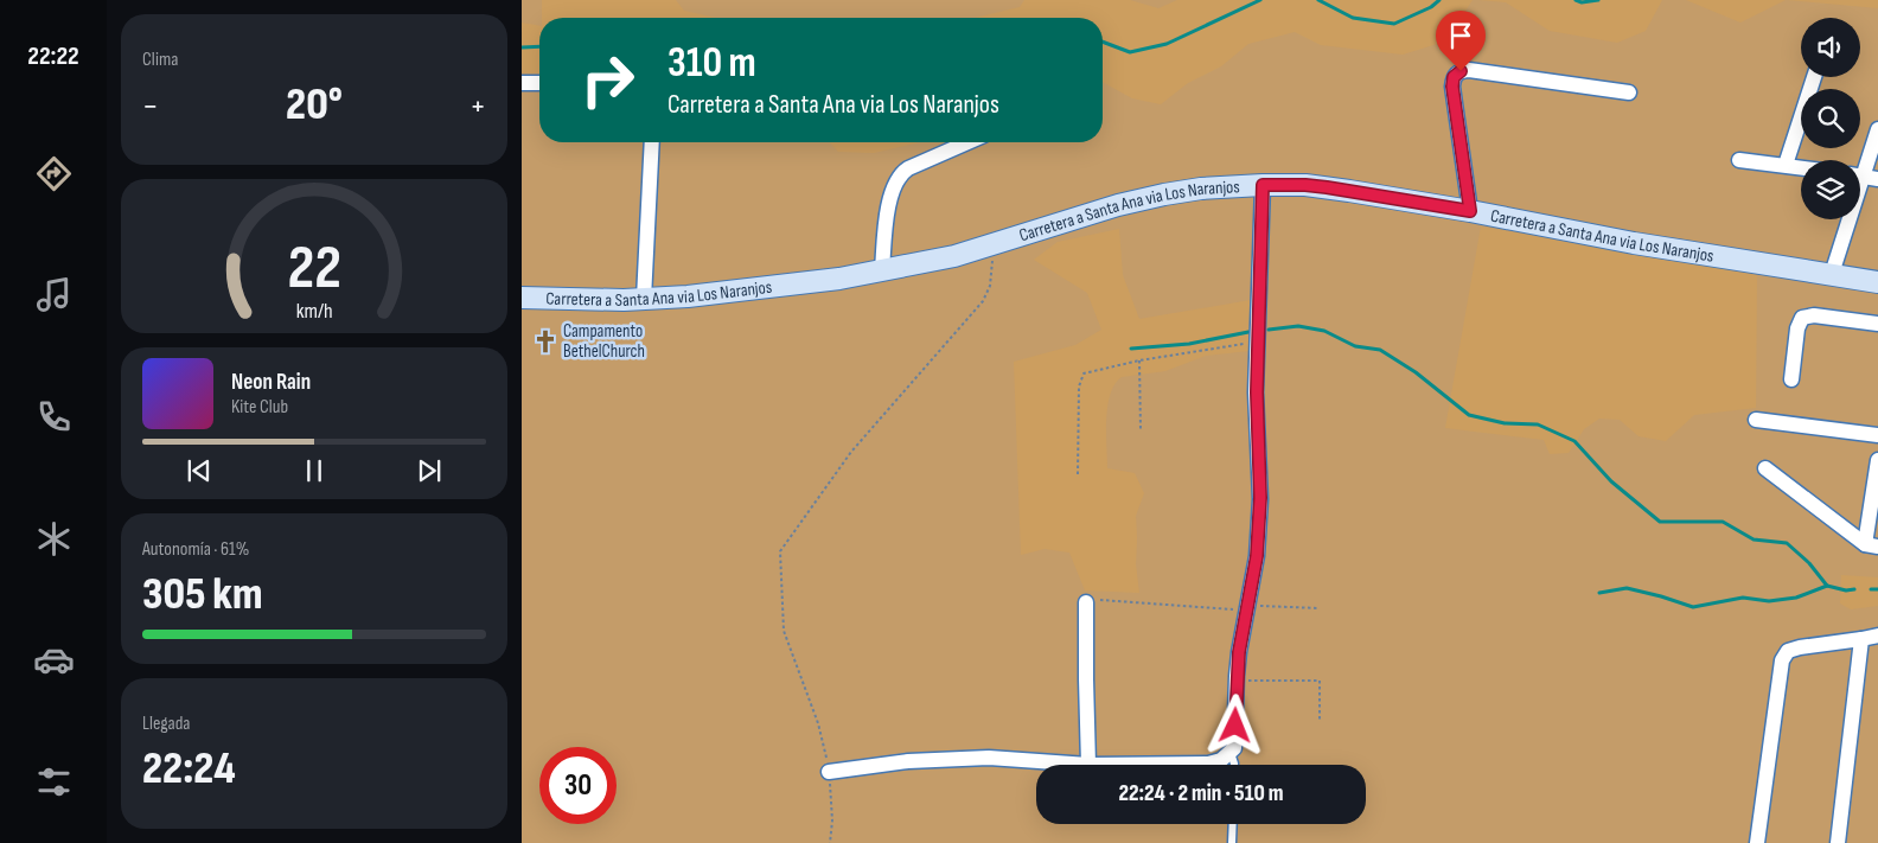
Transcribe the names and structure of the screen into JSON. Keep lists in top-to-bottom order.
{
  "streets": {
    "main road": ["Carretera a Santa Ana via Los Naranjos"]
  },
  "places": {
    "church": ["Campamento BethelChurch"]
  },
  "page": {
    "tabs": "22:22",
    "tile": [
      "Clima",
      ["Autonomía · 61%", "305 km"],
      ["Llegada", "22:24"]
    ],
    "turn": ["310 m", "Carretera a Santa Ana via Los Naranjos"],
    "heat": ["−", "20°", "+"],
    "song": ["Neon Rain", "Kite Club"],
    "limit": "30",
    "trip": "22:24 · 2 min · 510 m",
    "gauge": ["22", "km/h"]
  }
}
